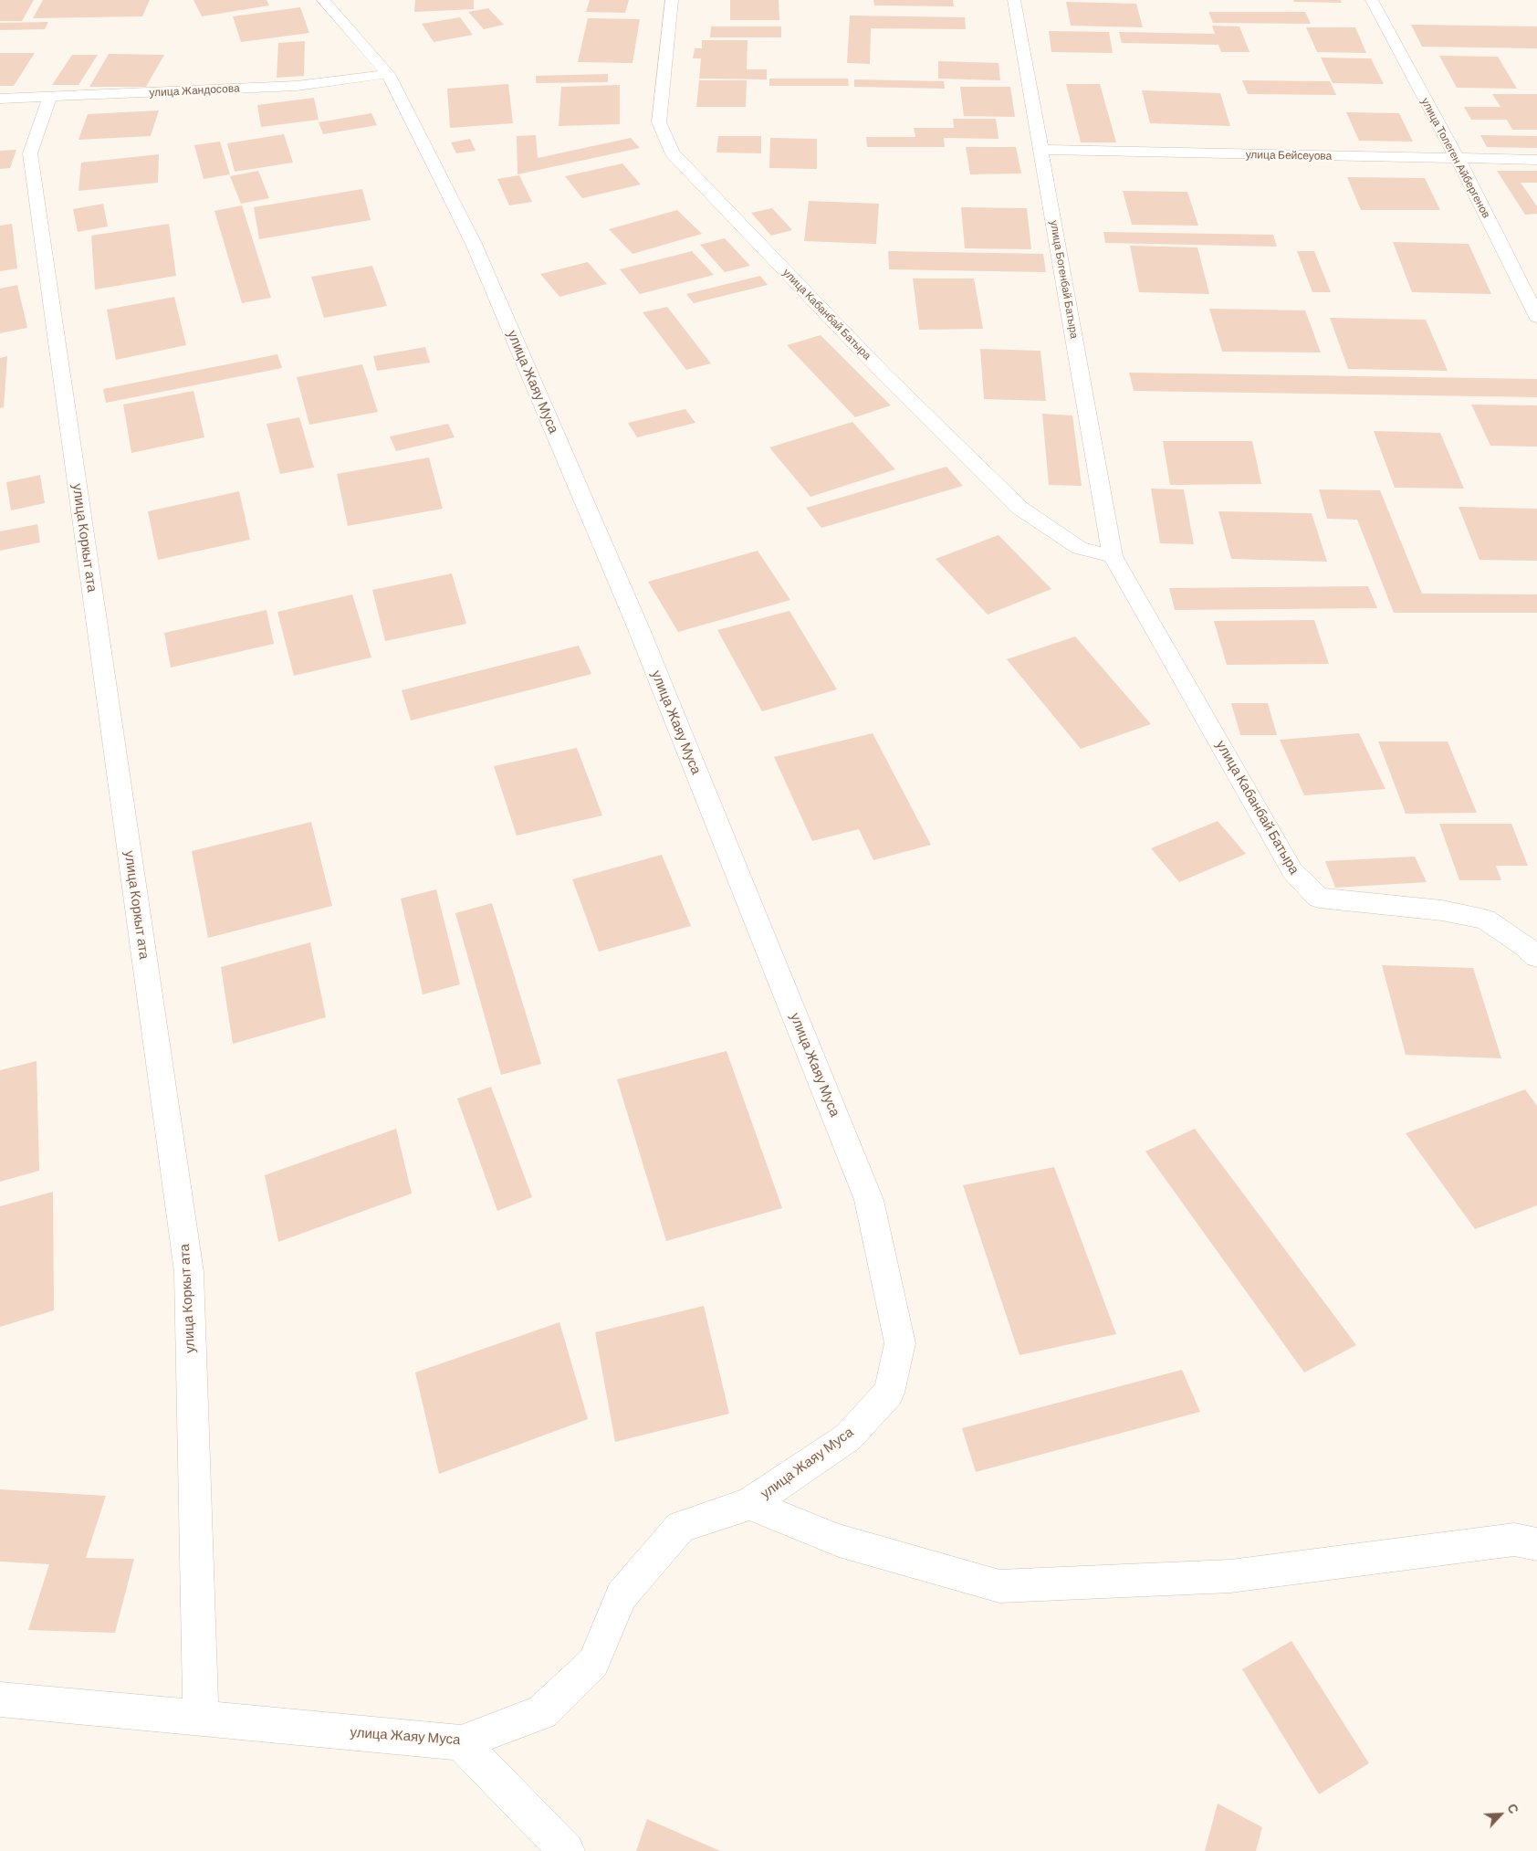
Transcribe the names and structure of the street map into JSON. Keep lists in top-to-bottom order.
{
  "streets": {
    "street": [
      "улица Жандосова",
      "улица Бейсеуова",
      "улица Толеген Айбергенов",
      "улица Богенбай Батыра",
      "улица Кабанбай Батыра",
      "улица Жаяу Муса",
      "улица Коркыт ата"
    ]
  },
  "crossings": [
    ["улица Жандосова", "улица Жаяу Муса"],
    ["улица Жандосова", "улица Коркыт ата"],
    ["улица Бейсеуова", "улица Толеген Айбергенов"],
    ["улица Бейсеуова", "улица Богенбай Батыра"],
    ["улица Богенбай Батыра", "улица Кабанбай Батыра"],
    ["улица Жаяу Муса", "улица Коркыт ата"]
  ],
  "north": "top right"
}
